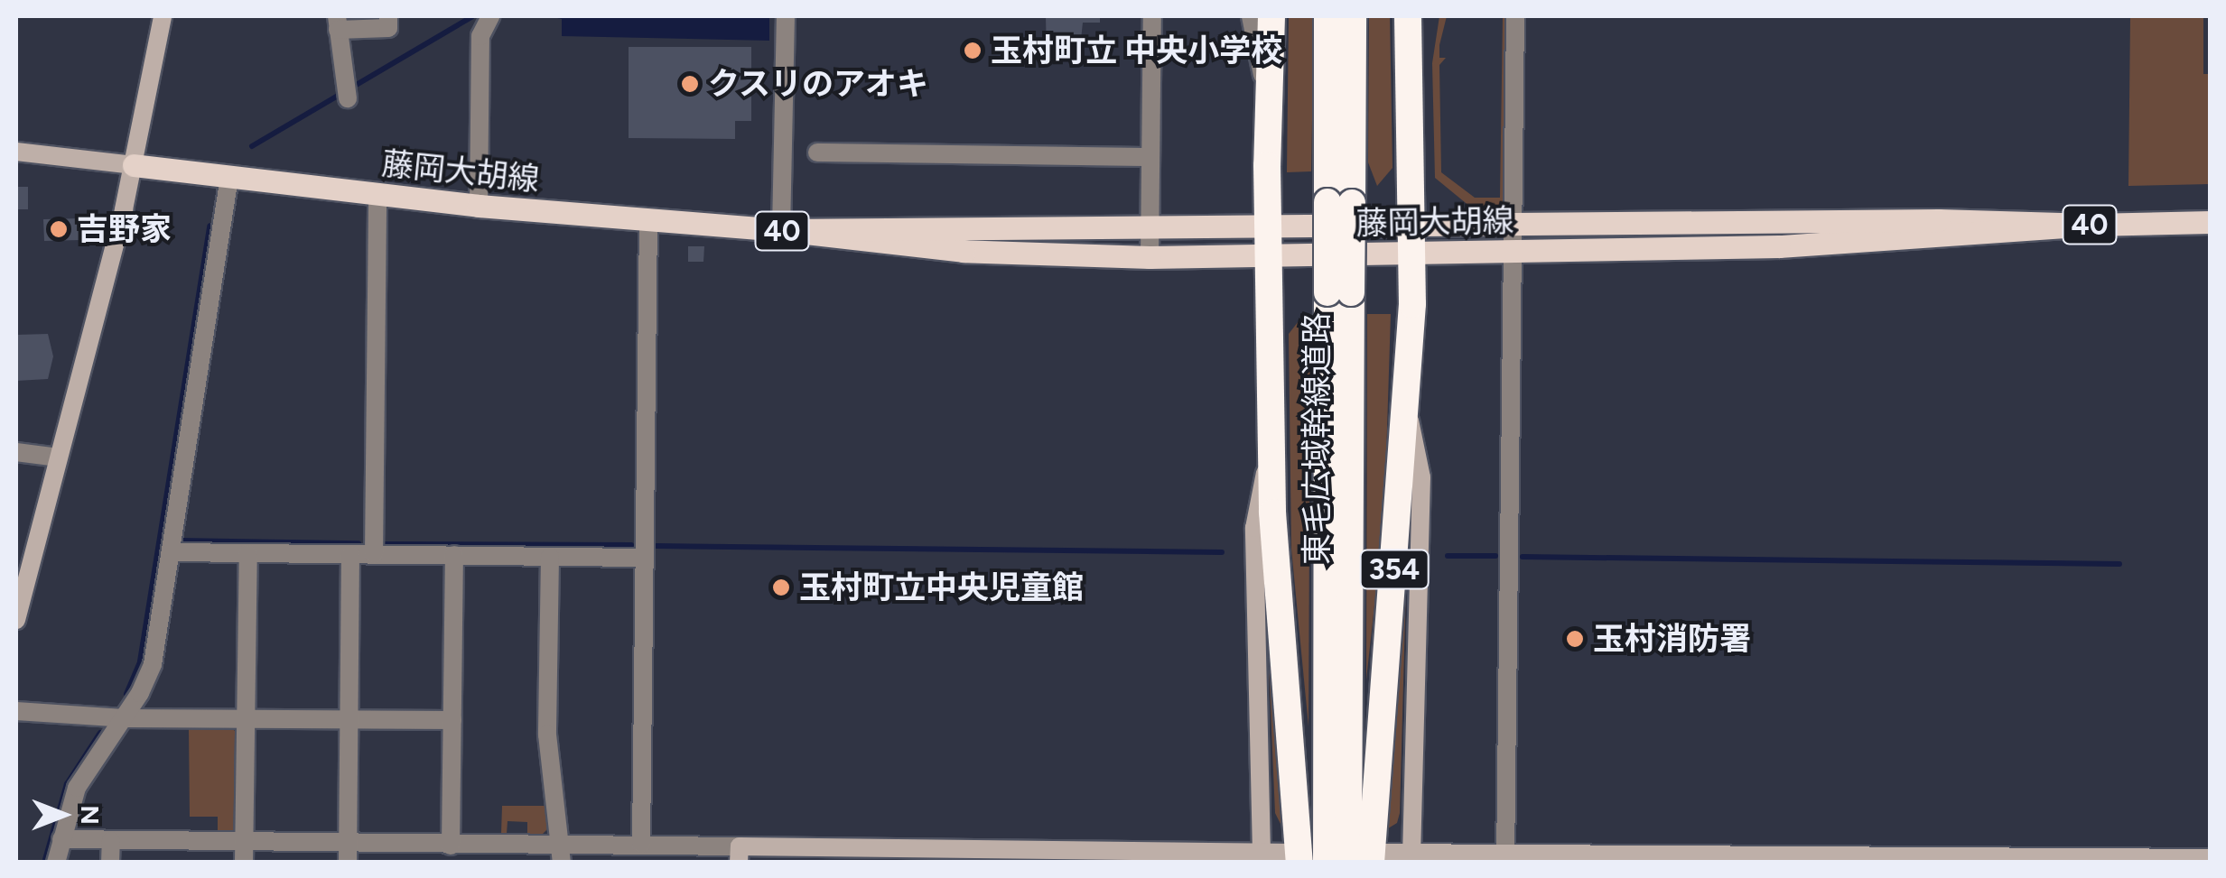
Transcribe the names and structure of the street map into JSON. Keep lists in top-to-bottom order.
{
  "streets": {
    "highway": ["東毛広域幹線道路", "354"],
    "main road": ["藤岡大胡線", "40"]
  },
  "crossings": [
    ["藤岡大胡線", "354"]
  ],
  "places": [
    "玉村町立 中央小学校",
    "クスリのアオキ",
    "吉野家",
    "玉村町立中央児童館",
    "玉村消防署"
  ],
  "north": "right"
}
